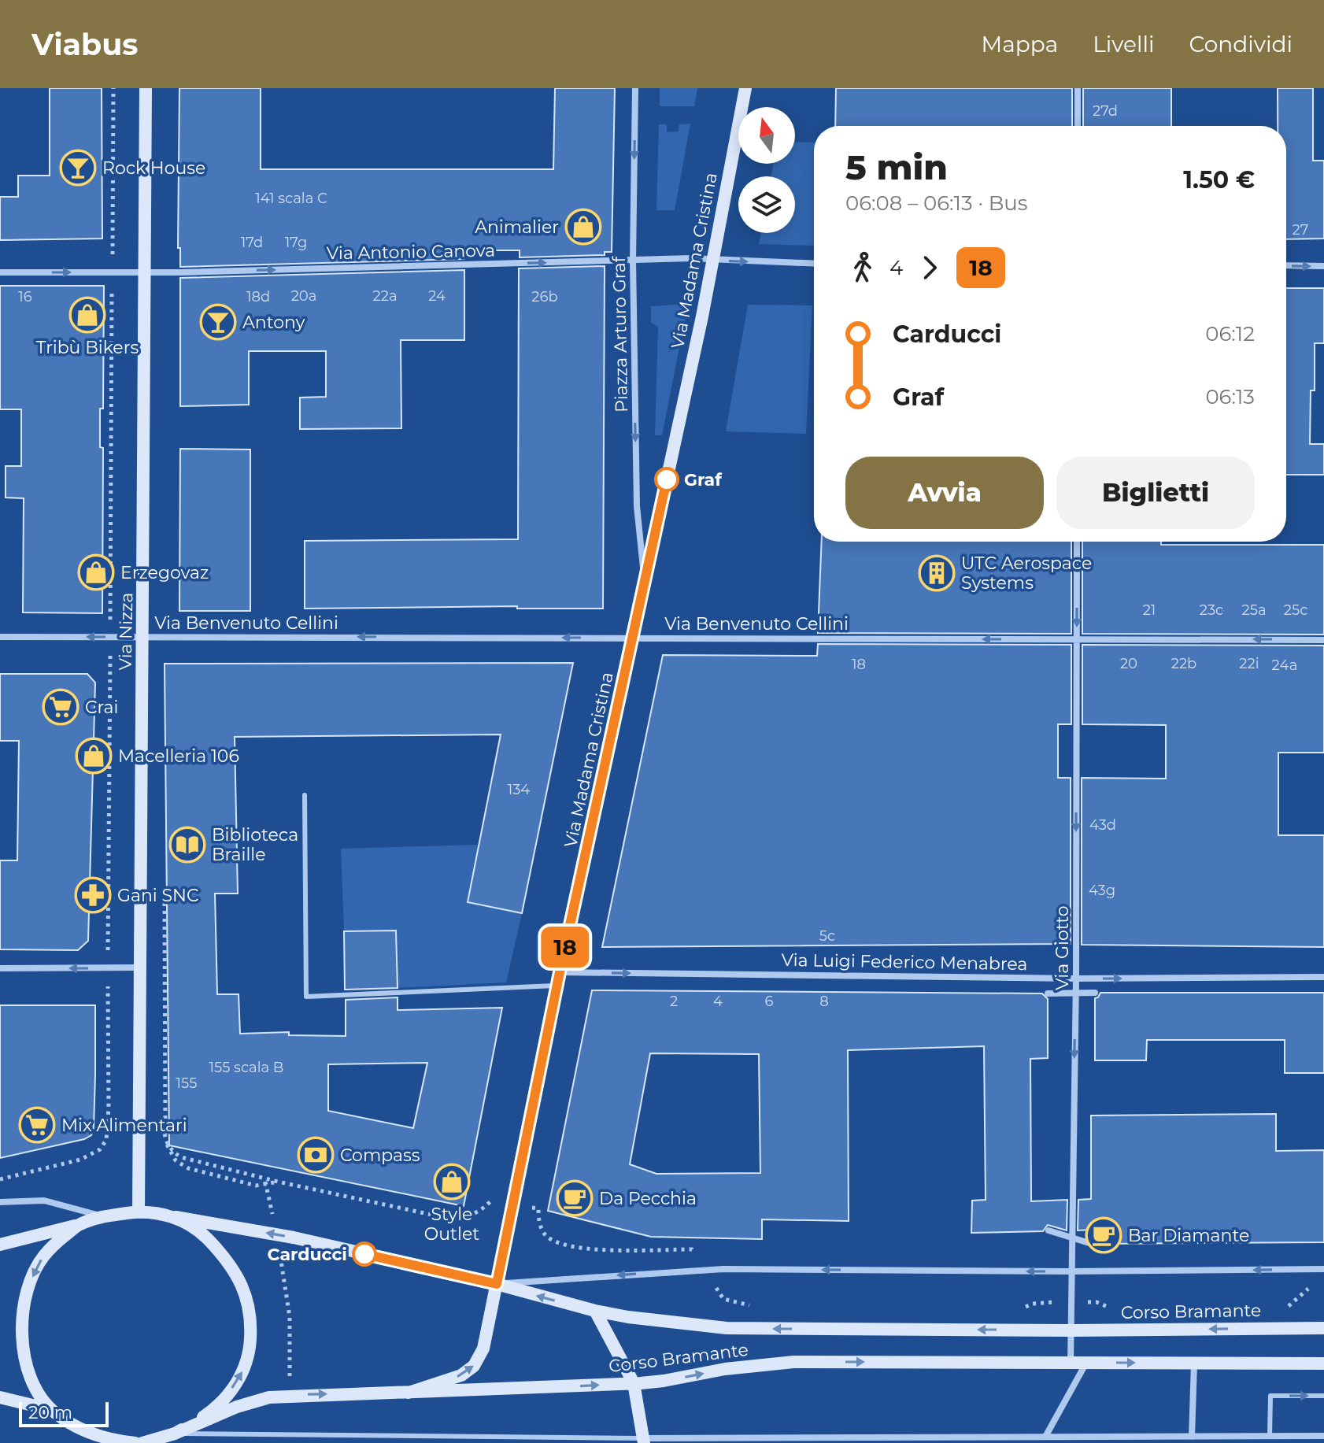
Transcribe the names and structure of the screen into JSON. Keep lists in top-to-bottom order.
{
  "streets": {
    "main road": ["Via Madama Cristina", "Via Nizza", "Corso Bramante"],
    "street": [
      "Via Antonio Canova",
      "Piazza Arturo Graf",
      "Via Benvenuto Cellini",
      "Via Giotto",
      "Via Luigi Federico Menabrea"
    ]
  },
  "crossings": [
    ["Via Antonio Canova", "Via Madama Cristina"],
    ["Via Antonio Canova", "Piazza Arturo Graf"],
    ["Via Antonio Canova", "Via Nizza"],
    ["Via Madama Cristina", "Piazza Arturo Graf"],
    ["Via Madama Cristina", "Via Benvenuto Cellini"],
    ["Via Madama Cristina", "Via Luigi Federico Menabrea"],
    ["Via Madama Cristina", "Corso Bramante"],
    ["Via Benvenuto Cellini", "Via Nizza"],
    ["Via Benvenuto Cellini", "Via Giotto"],
    ["Via Nizza", "Corso Bramante"],
    ["Via Giotto", "Via Luigi Federico Menabrea"],
    ["Via Giotto", "Corso Bramante"]
  ],
  "one_way": [
    "Via Antonio Canova",
    "Piazza Arturo Graf",
    "Via Benvenuto Cellini",
    "Via Giotto",
    "Via Luigi Federico Menabrea"
  ],
  "places": {
    "bar": ["Rock House", "Antony"],
    "shop": [
      "Animalier",
      "Tribù Bikers",
      "Erzegovaz",
      "Macelleria 106",
      "Style Outlet"
    ],
    "other": ["Graf", "Carducci"],
    "building": ["UTC Aerospace Systems"],
    "supermarket": ["Crai", "Mix Alimentari"],
    "library": ["Biblioteca Braille"],
    "pharmacy": ["Gani SNC"],
    "bank": ["Compass"],
    "cafe": ["Da Pecchia", "Bar Diamante"]
  },
  "lines": ["bus line 18"],
  "house_numbers": [
    "27d",
    "141 scala C",
    "27",
    "17d",
    "17g",
    "20a",
    "22a",
    "24",
    "16",
    "18d",
    "26b",
    "21",
    "23c",
    "25a",
    "25c",
    "20",
    "22b",
    "22i",
    "18",
    "24a",
    "134",
    "43d",
    "43g",
    "5c",
    "2",
    "4",
    "6",
    "8",
    "155 scala B",
    "155"
  ],
  "scale_bar": "20 m",
  "north": "top",
  "page": {
    "header": "Viabus",
    "nav": ["Mappa", "Livelli", "Condividi"],
    "on_map": "18",
    "heading": ["5 min", "06:08 – 06:13 · Bus", "1.50 €"],
    "legs": ["4", "18"],
    "list": [
      {
        "name": "Carducci",
        "value": "06:12"
      },
      {
        "name": "Graf",
        "value": "06:13"
      }
    ],
    "buttons": ["Avvia", "Biglietti"],
    "scale": "20 m"
  }
}
